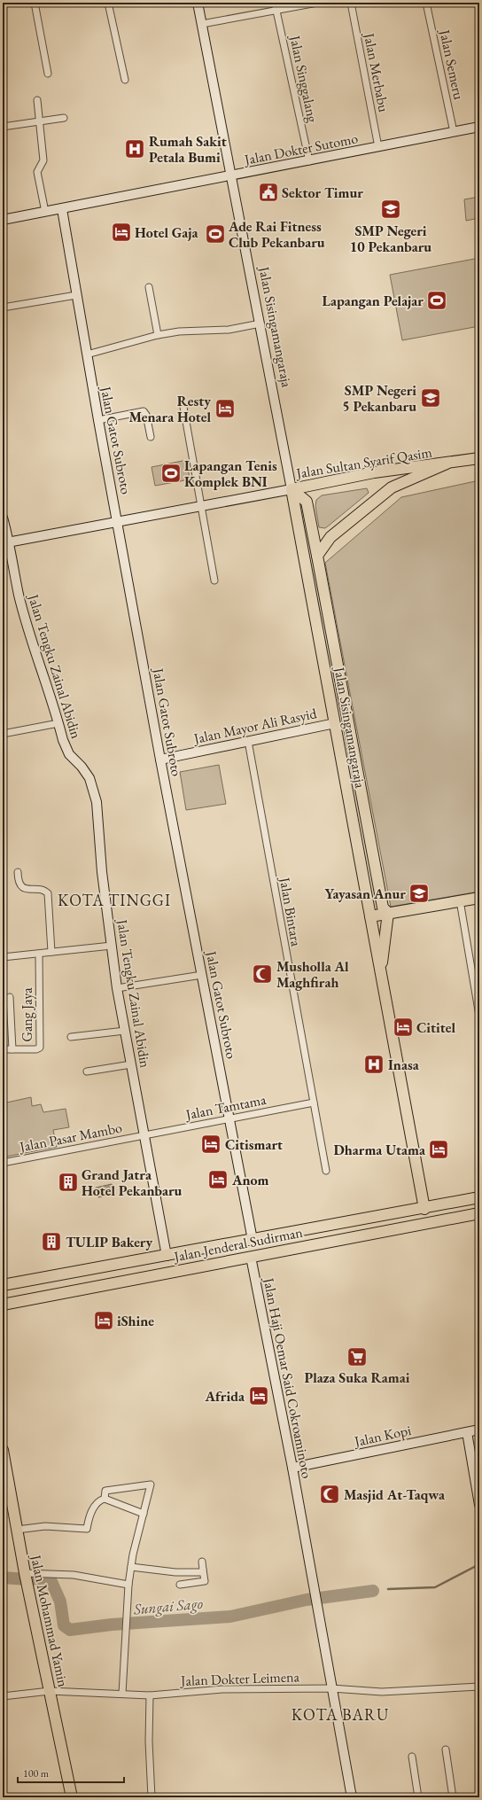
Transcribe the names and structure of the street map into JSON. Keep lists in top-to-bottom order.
{
  "streets": {
    "main road": [
      "Jalan Sisingamangaraja",
      "Jalan Sultan Syarif Qasim",
      "Jalan Jenderal Sudirman",
      "Jalan Mohammad Yamin"
    ],
    "street": [
      "Jalan Semeru",
      "Jalan Merbabu",
      "Jalan Singgalang",
      "Jalan Dokter Sutomo",
      "Jalan Gatot Subroto",
      "Jalan Tengku Zainal Abidin",
      "Jalan Mayor Ali Rasyid",
      "Jalan Bintara",
      "Gang Jaya",
      "Jalan Tamtama",
      "Jalan Pasar Mambo",
      "Jalan Haji Oemar Said Cokroaminoto",
      "Jalan Kopi",
      "Jalan Dokter Leimena"
    ]
  },
  "crossings": [
    ["Jalan Semeru", "Jalan Dokter Sutomo"],
    ["Jalan Merbabu", "Jalan Dokter Sutomo"],
    ["Jalan Singgalang", "Jalan Dokter Sutomo"],
    ["Jalan Dokter Sutomo", "Jalan Sisingamangaraja"],
    ["Jalan Dokter Sutomo", "Jalan Gatot Subroto"],
    ["Jalan Sisingamangaraja", "Jalan Sultan Syarif Qasim"],
    ["Jalan Sisingamangaraja", "Jalan Mayor Ali Rasyid"],
    ["Jalan Sisingamangaraja", "Jalan Jenderal Sudirman"],
    ["Jalan Gatot Subroto", "Jalan Sultan Syarif Qasim"],
    ["Jalan Gatot Subroto", "Jalan Mayor Ali Rasyid"],
    ["Jalan Gatot Subroto", "Jalan Tamtama"],
    ["Jalan Gatot Subroto", "Jalan Jenderal Sudirman"],
    ["Jalan Sultan Syarif Qasim", "Jalan Tengku Zainal Abidin"],
    ["Jalan Tengku Zainal Abidin", "Jalan Tamtama"],
    ["Jalan Tengku Zainal Abidin", "Jalan Pasar Mambo"],
    ["Jalan Tengku Zainal Abidin", "Jalan Jenderal Sudirman"],
    ["Jalan Mayor Ali Rasyid", "Jalan Bintara"],
    ["Jalan Bintara", "Jalan Tamtama"],
    ["Jalan Tamtama", "Jalan Pasar Mambo"],
    ["Jalan Jenderal Sudirman", "Jalan Haji Oemar Said Cokroaminoto"],
    ["Jalan Haji Oemar Said Cokroaminoto", "Jalan Kopi"],
    ["Jalan Haji Oemar Said Cokroaminoto", "Jalan Dokter Leimena"],
    ["Jalan Mohammad Yamin", "Jalan Dokter Leimena"]
  ],
  "districts": ["KOTA TINGGI", "KOTA BARU"],
  "water": ["Sungai Sago"],
  "places": {
    "hospital": ["Rumah Sakit Petala Bumi", "Inasa"],
    "public building": ["Sektor Timur"],
    "school or university": ["SMP Negeri 10 Pekanbaru", "SMP Negeri 5 Pekanbaru", "Yayasan Anur"],
    "hotel": [
      "Hotel Gaja",
      "Resty Menara Hotel",
      "Cititel",
      "Citismart",
      "Dharma Utama",
      "Anom",
      "iShine",
      "Afrida"
    ],
    "sports": ["Ade Rai Fitness Club Pekanbaru", "Lapangan Pelajar", "Lapangan Tenis Komplek BNI"],
    "mosque": ["Musholla Al Maghfirah", "Masjid At-Taqwa"],
    "building": ["Grand Jatra Hotel Pekanbaru", "TULIP Bakery"],
    "supermarket": ["Plaza Suka Ramai"]
  },
  "scale_bar": "100 m"
}
